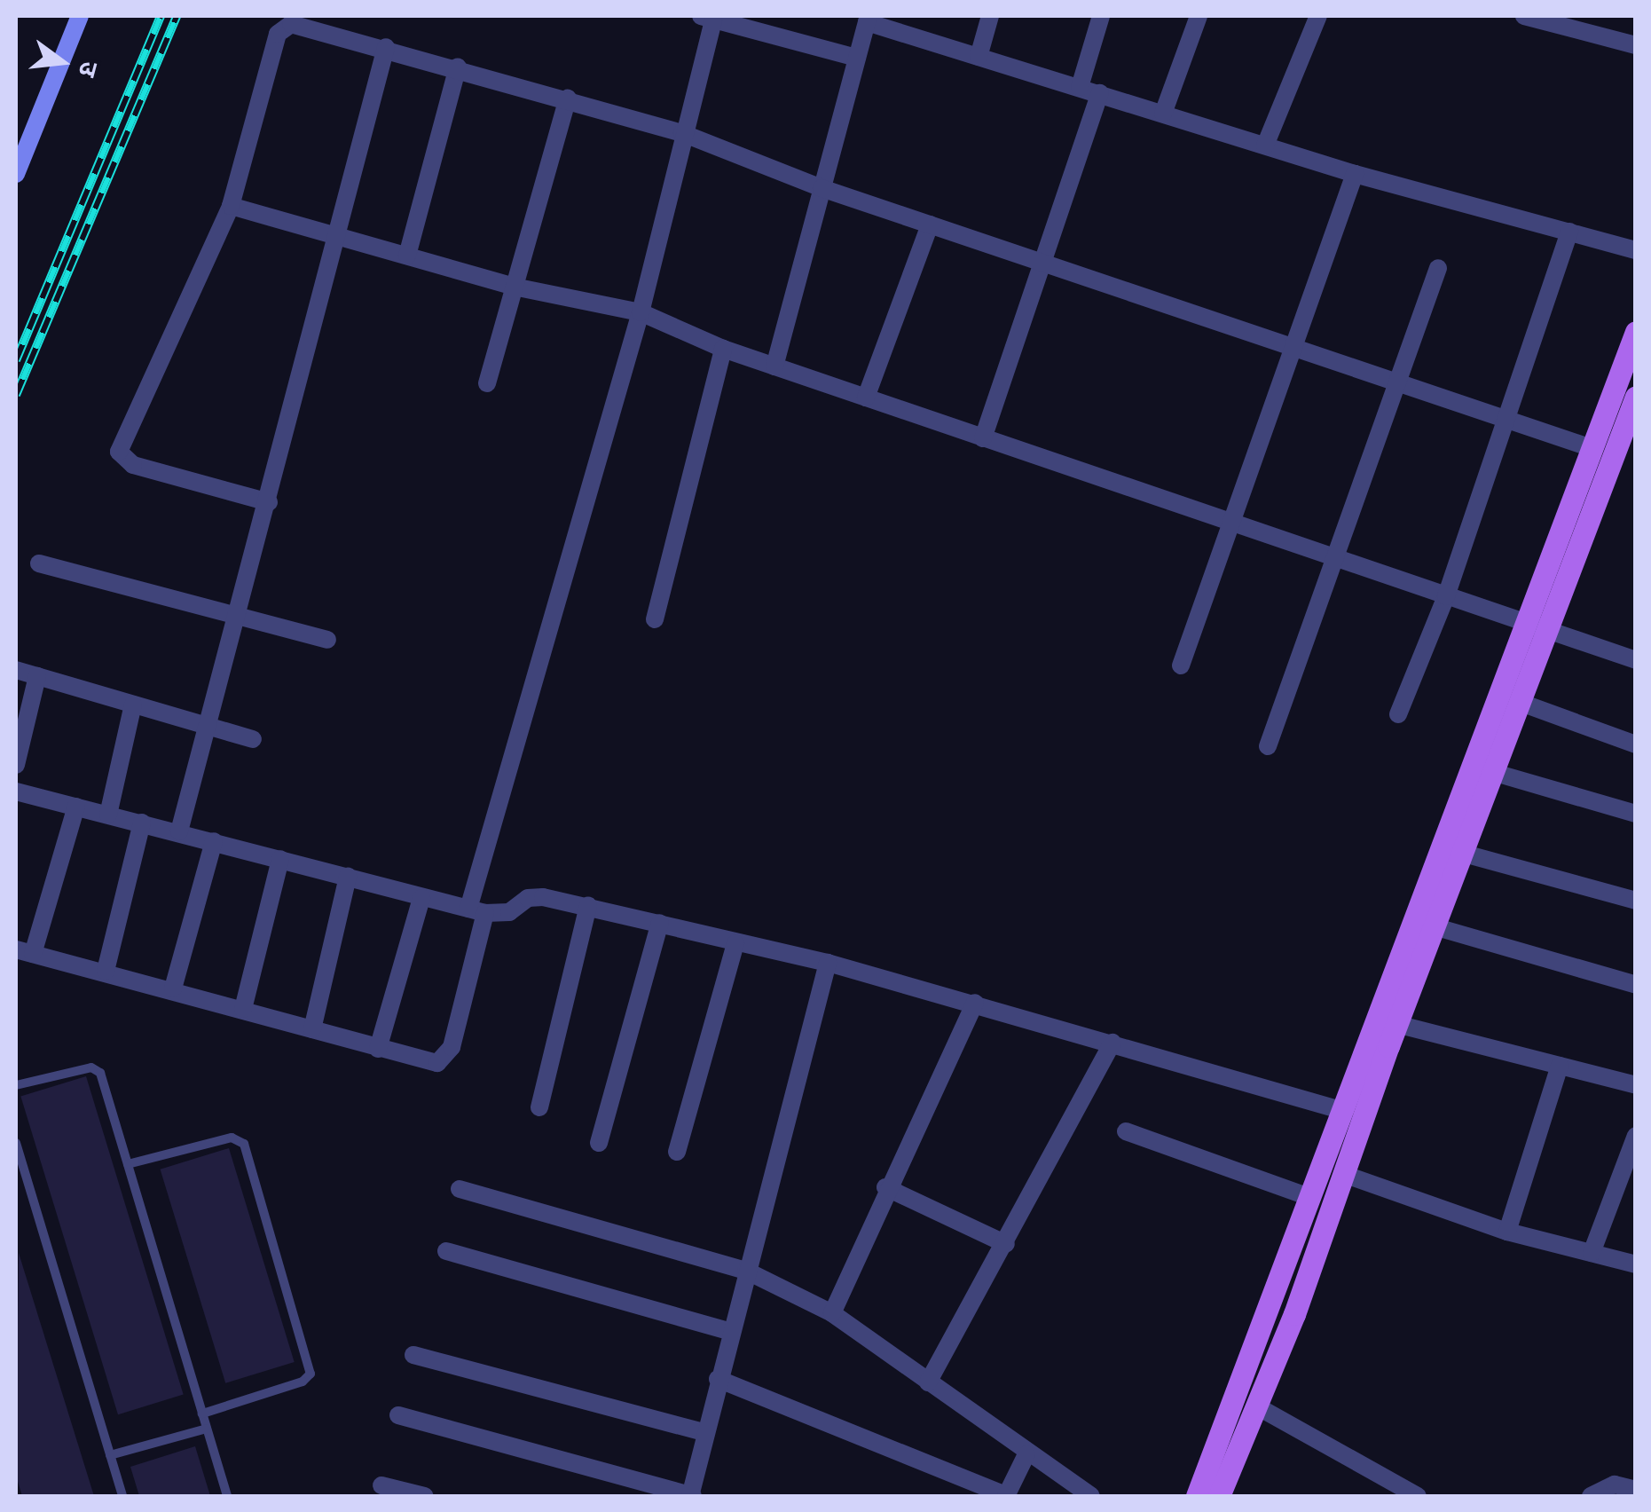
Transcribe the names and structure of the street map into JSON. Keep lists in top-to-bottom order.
{
  "north": "right"
}
